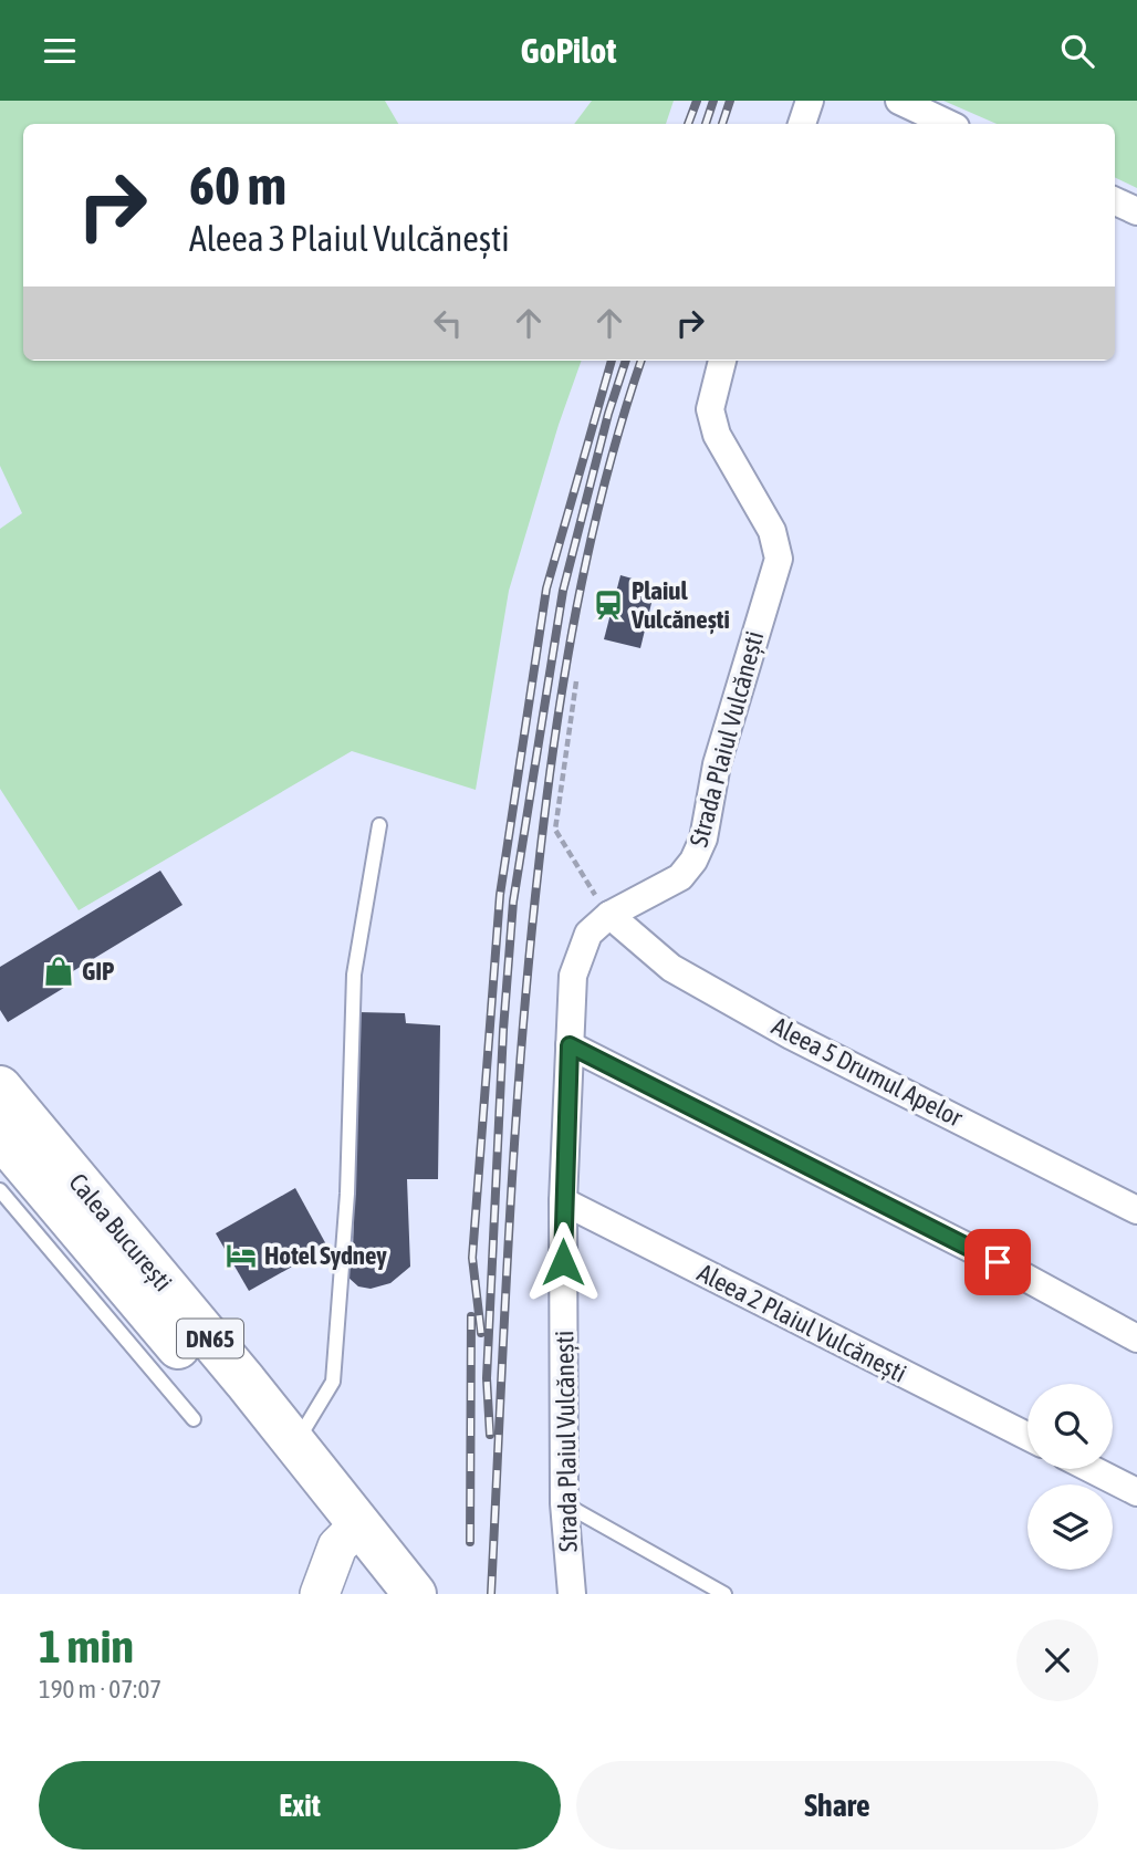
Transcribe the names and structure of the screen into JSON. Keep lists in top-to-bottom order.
{
  "streets": {
    "main road": ["Calea București", "DN65"],
    "street": ["Strada Plaiul Vulcănești", "Aleea 5 Drumul Apelor", "Aleea 2 Plaiul Vulcănești"]
  },
  "crossings": [
    ["Strada Plaiul Vulcănești", "Aleea 5 Drumul Apelor"],
    ["Strada Plaiul Vulcănești", "Aleea 2 Plaiul Vulcănești"]
  ],
  "places": {
    "station": ["Plaiul Vulcănești"],
    "shop": ["GIP"],
    "hotel": ["Hotel Sydney"]
  },
  "page": {
    "header": "GoPilot",
    "turn": ["60 m", "Aleea 3 Plaiul Vulcănești"],
    "heading": ["1 min", "190 m · 07:07"],
    "buttons": ["Exit", "Share"]
  }
}
